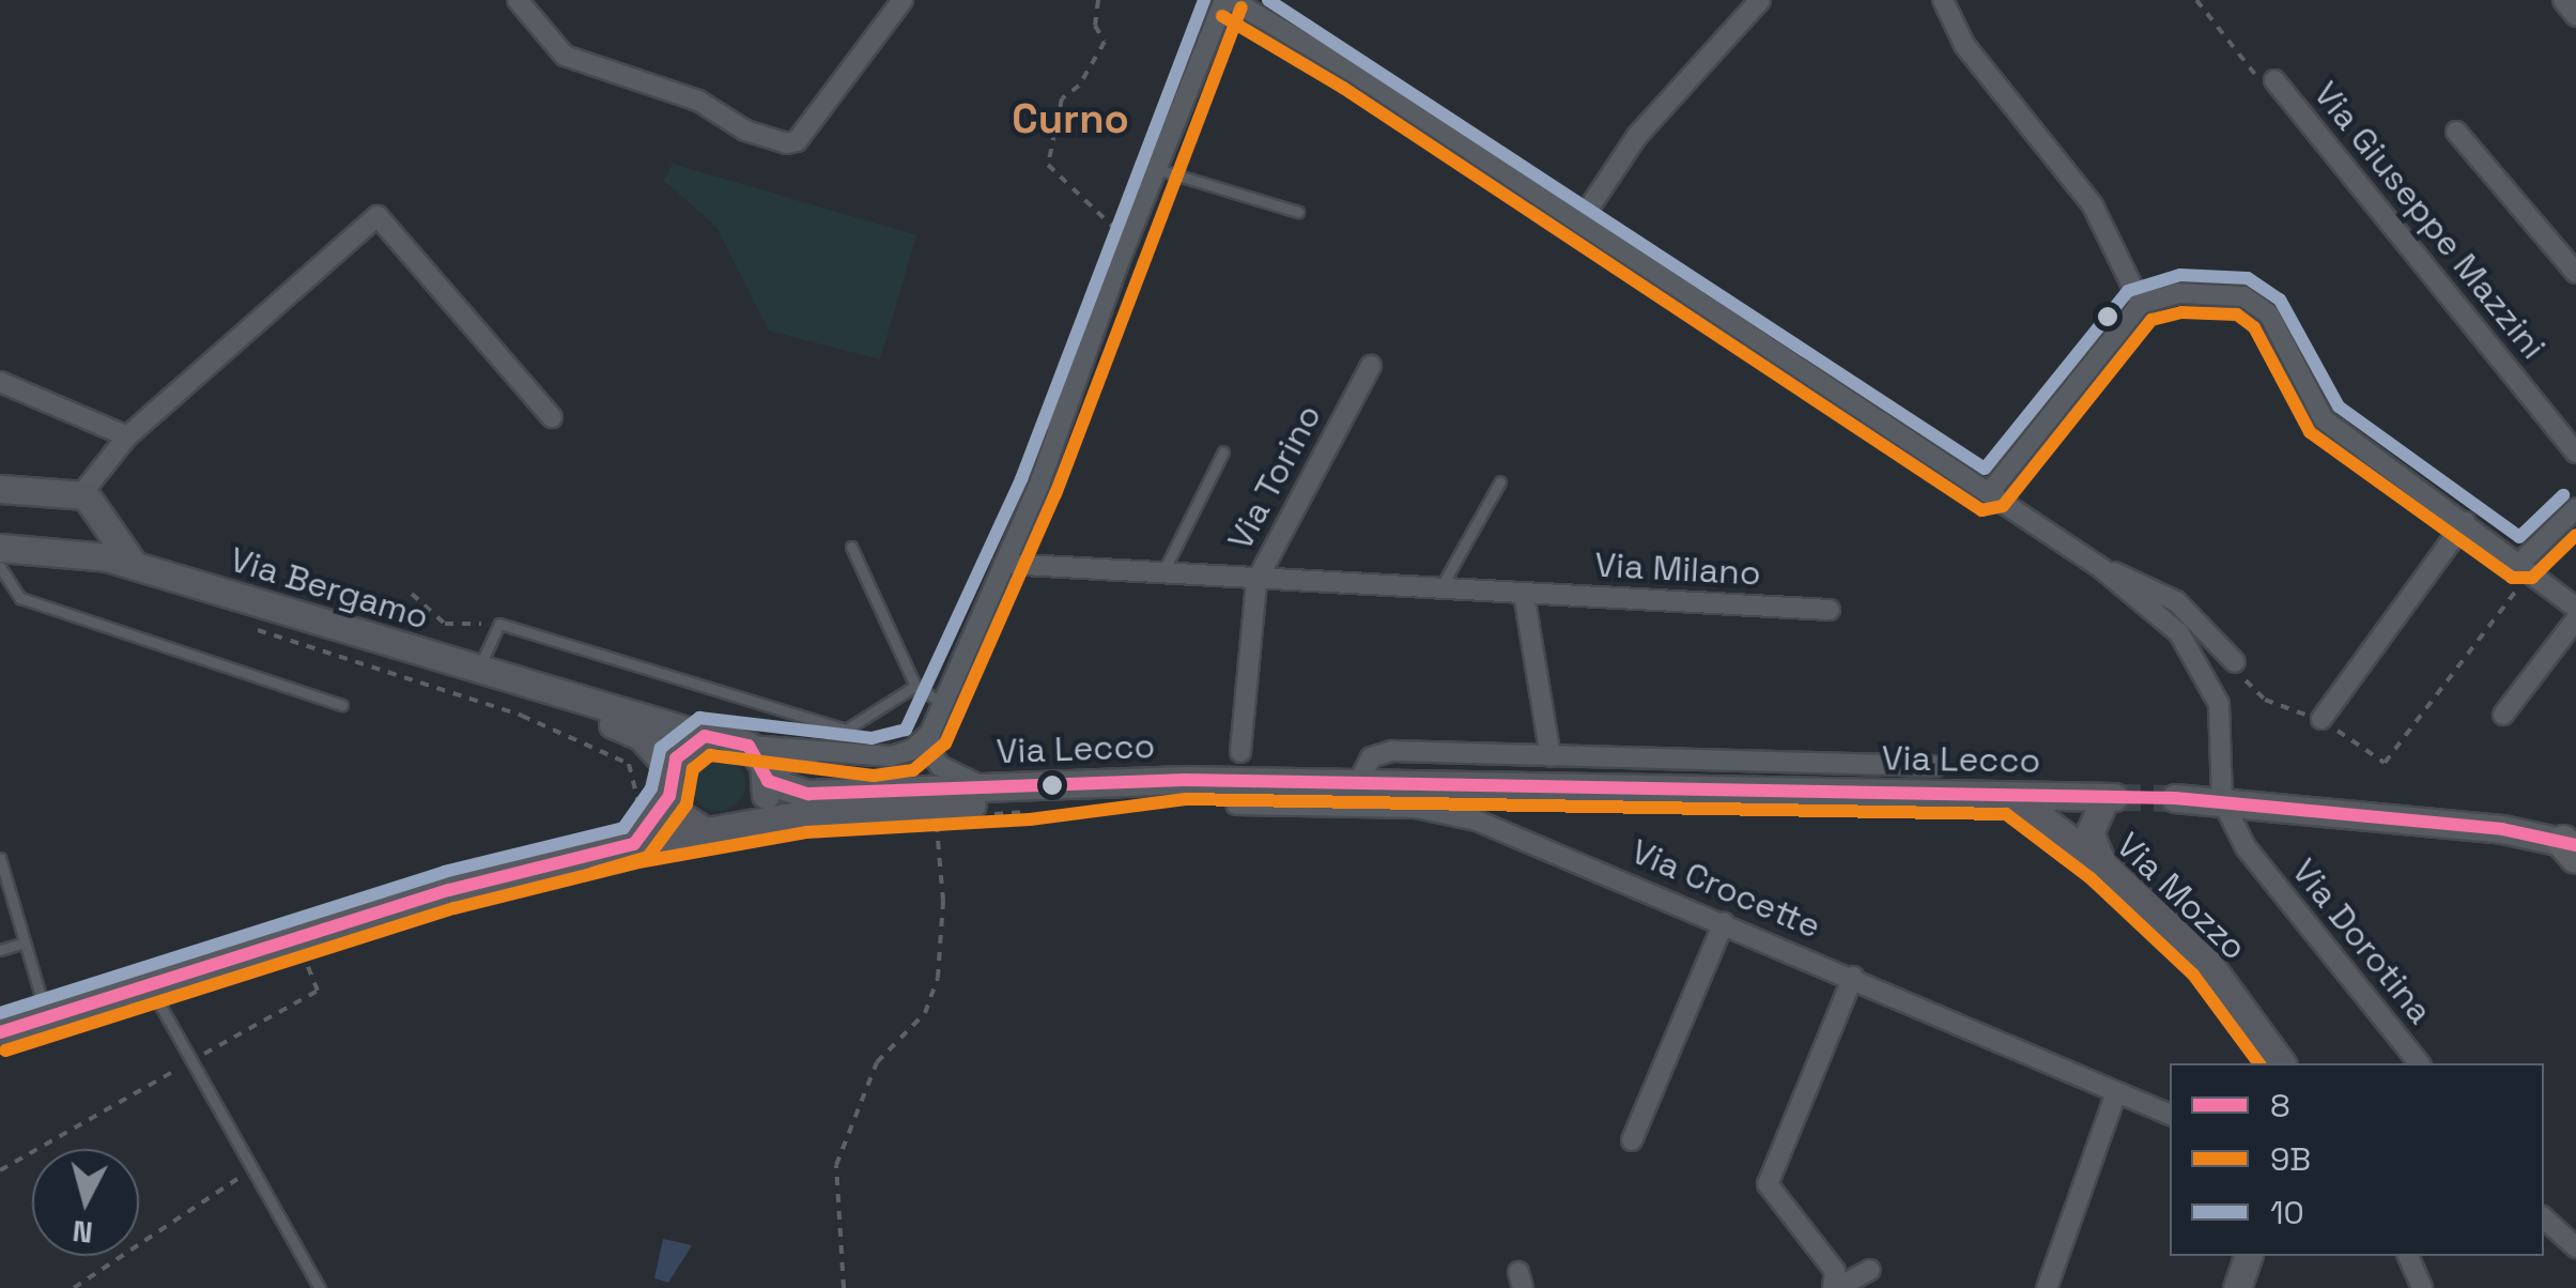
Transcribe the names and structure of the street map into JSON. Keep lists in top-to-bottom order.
{
  "streets": {
    "main road": ["Via Bergamo", "Via Lecco", "Via Mozzo"],
    "street": [
      "Via Giuseppe Mazzini",
      "Via Torino",
      "Via Milano",
      "Via Crocette",
      "Via Dorotina"
    ]
  },
  "crossings": [
    ["Via Torino", "Via Milano"],
    ["Via Bergamo", "Via Lecco"],
    ["Via Lecco", "Via Mozzo"]
  ],
  "districts": ["Curno"],
  "lines": ["transit line 10", "transit line 9B", "transit line 8"],
  "legend": ["8", "9B", "10"],
  "north": "bottom"
}
